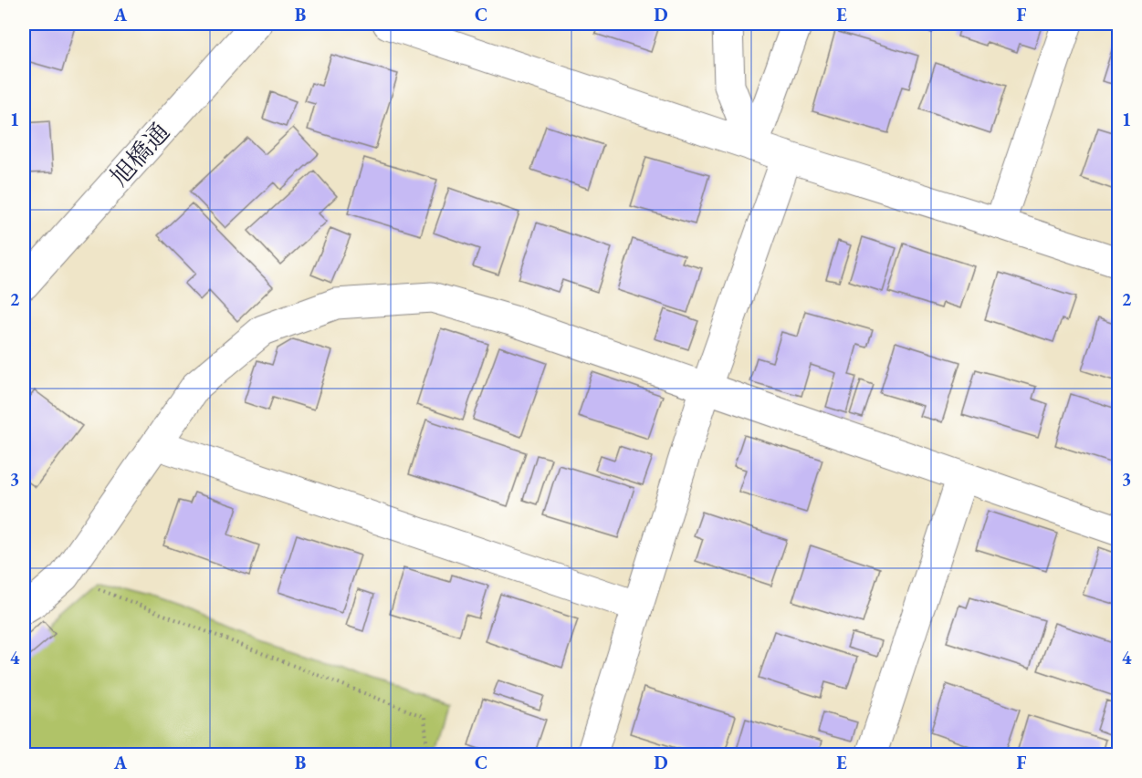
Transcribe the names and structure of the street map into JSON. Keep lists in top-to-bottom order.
{
  "streets": {
    "street": ["旭橋通"]
  },
  "grid": {
    "columns": [
      "A",
      "B",
      "C",
      "D",
      "E",
      "F"
    ],
    "rows": [
      "1",
      "2",
      "3",
      "4"
    ]
  }
}
